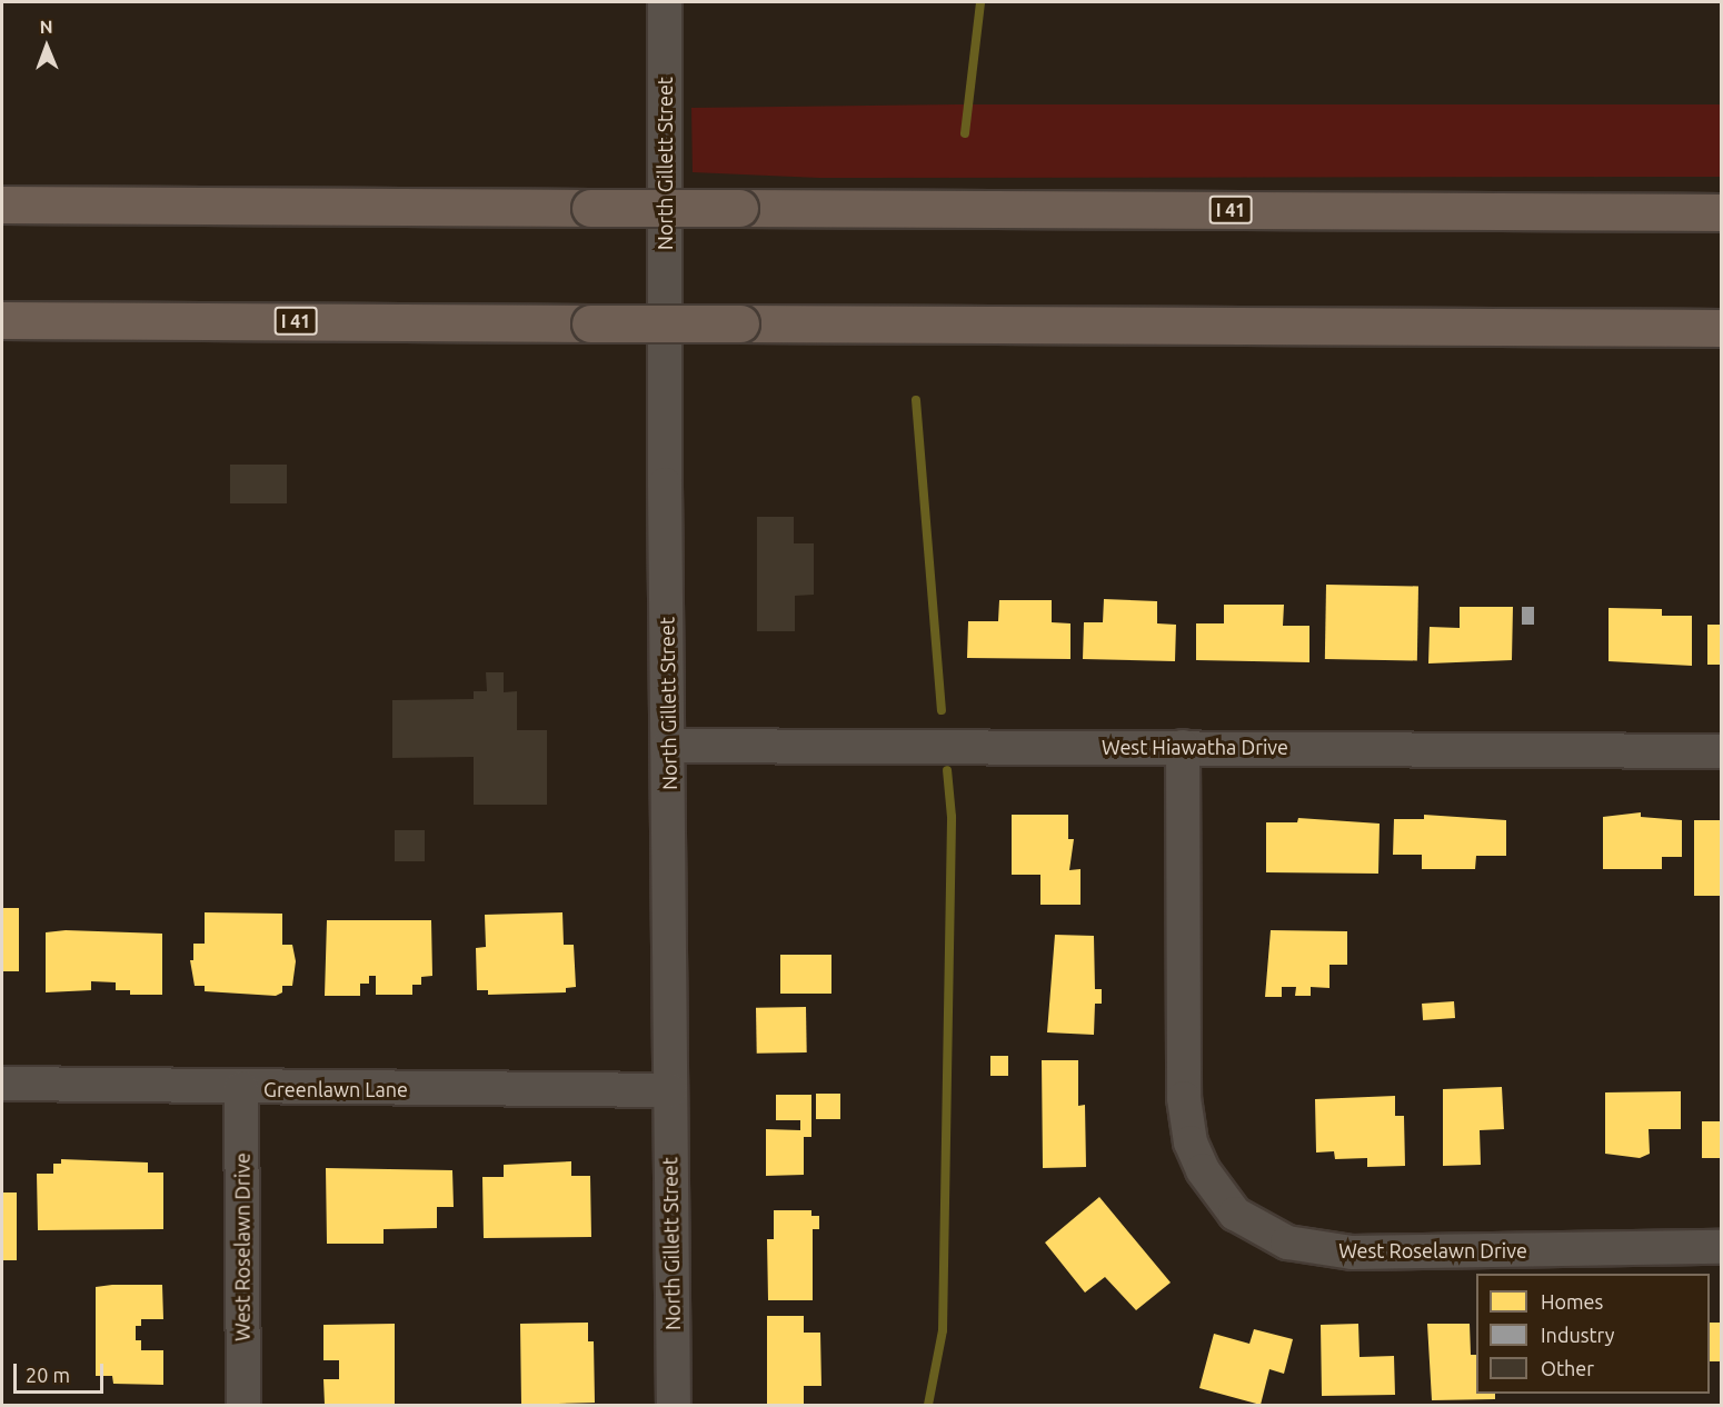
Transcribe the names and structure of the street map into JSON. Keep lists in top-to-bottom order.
{
  "streets": {
    "highway": ["I 41"],
    "street": [
      "North Gillett Street",
      "West Hiawatha Drive",
      "Greenlawn Lane",
      "West Roselawn Drive"
    ]
  },
  "crossings": [
    ["North Gillett Street", "West Hiawatha Drive"],
    ["North Gillett Street", "Greenlawn Lane"],
    ["West Hiawatha Drive", "West Roselawn Drive"],
    ["Greenlawn Lane", "West Roselawn Drive"]
  ],
  "legend": ["Homes", "Industry", "Other"],
  "scale_bar": "20 m",
  "north": "top"
}
